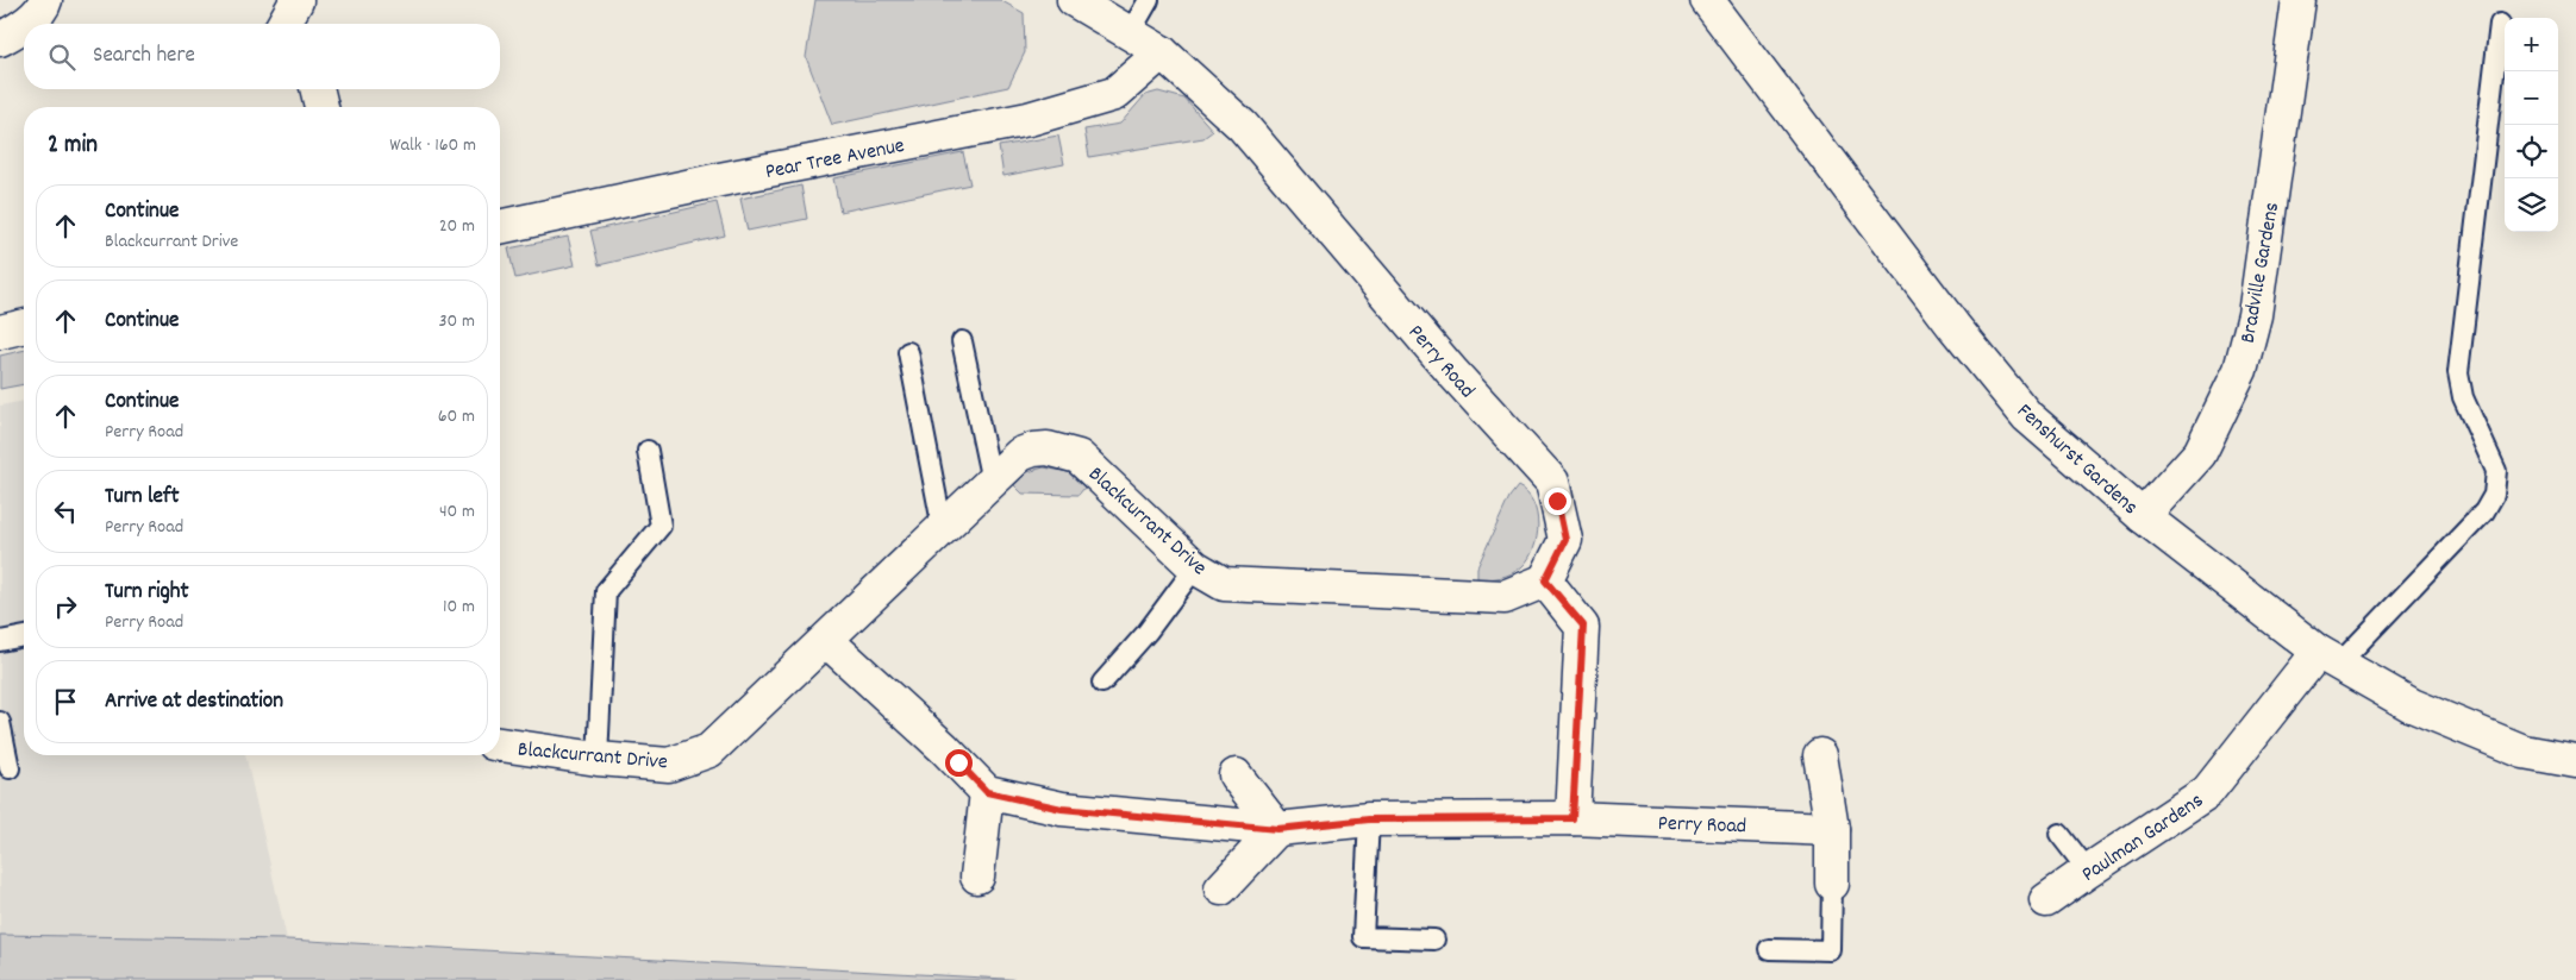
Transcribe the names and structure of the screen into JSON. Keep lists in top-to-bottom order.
{
  "streets": {
    "street": [
      "Pear Tree Avenue",
      "Bradville Gardens",
      "Perry Road",
      "Fenshurst Gardens",
      "Blackcurrant Drive",
      "Paulman Gardens"
    ]
  },
  "crossings": [
    ["Pear Tree Avenue", "Perry Road"],
    ["Bradville Gardens", "Fenshurst Gardens"],
    ["Perry Road", "Blackcurrant Drive"],
    ["Fenshurst Gardens", "Paulman Gardens"]
  ],
  "page": {
    "map_buttons": ["+", "−"],
    "search": "Search here",
    "heading": ["2 min", "Walk · 160 m"],
    "list": [
      ["Continue", "Blackcurrant Drive", "20 m"],
      ["Continue", "30 m"],
      ["Continue", "Perry Road", "60 m"],
      ["Turn left", "Perry Road", "40 m"],
      ["Turn right", "Perry Road", "10 m"],
      "Arrive at destination"
    ]
  }
}
